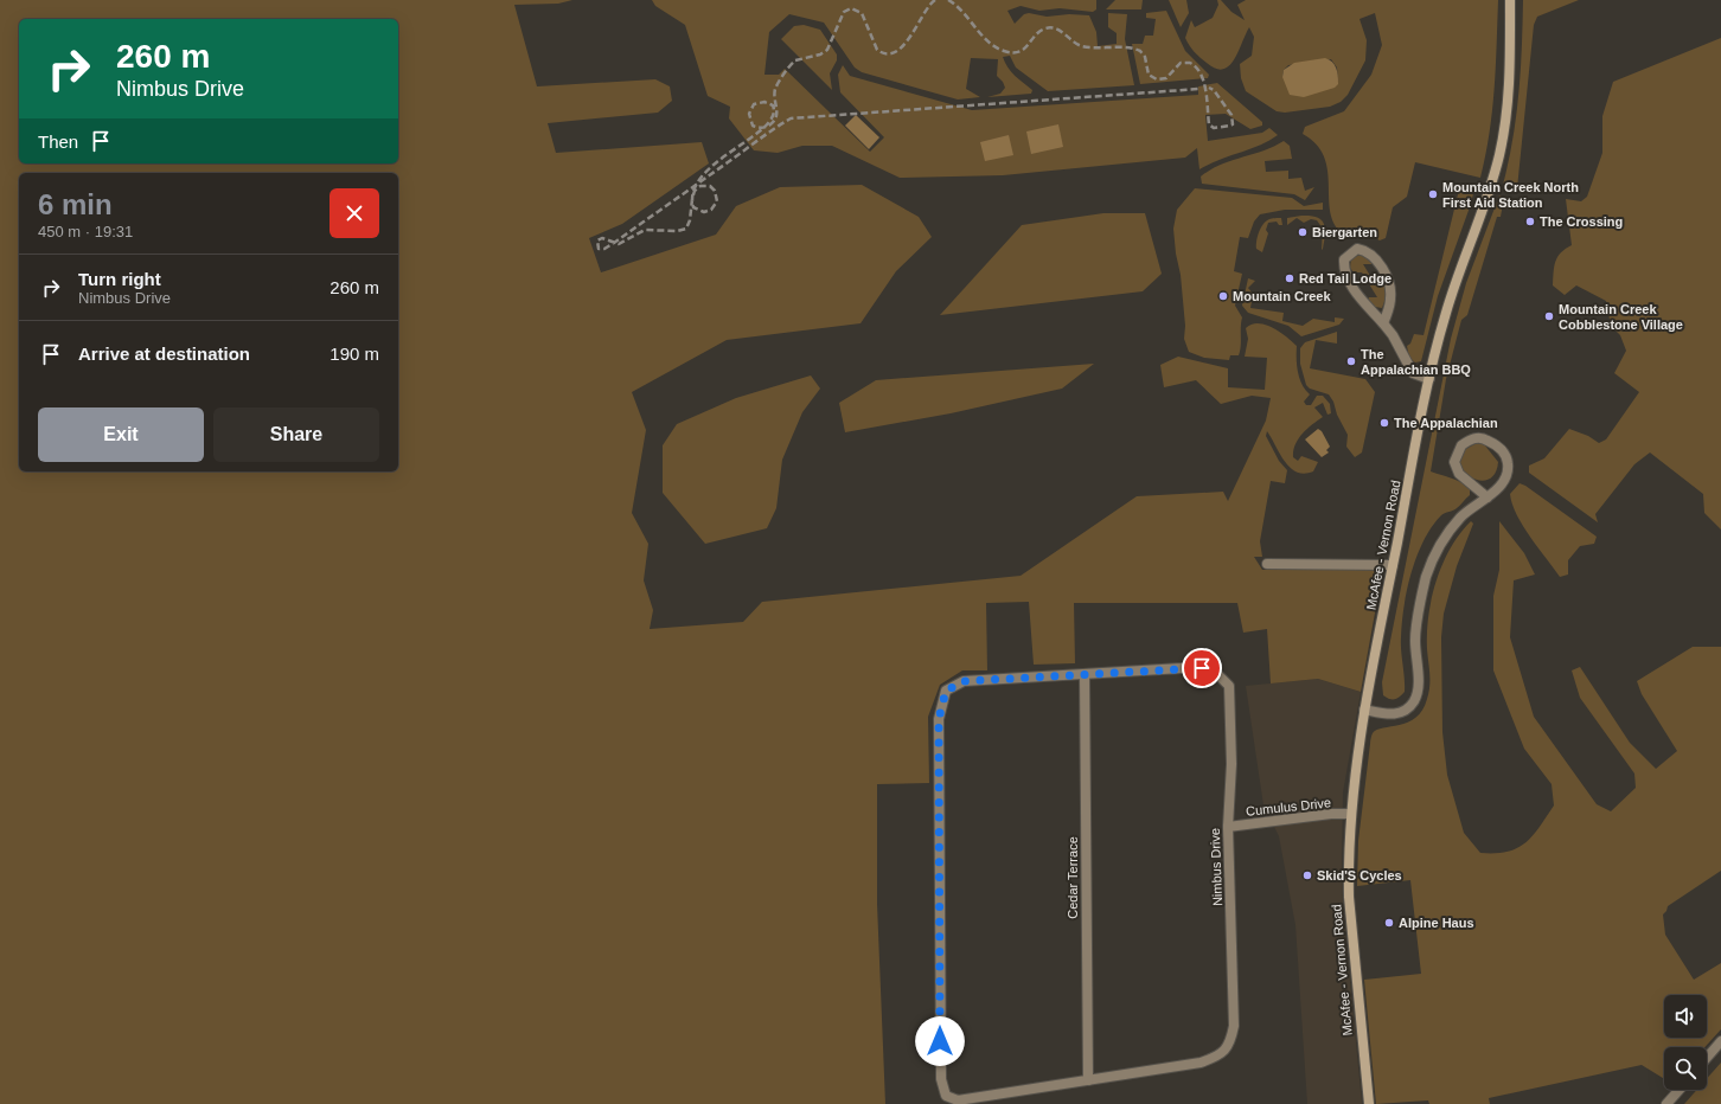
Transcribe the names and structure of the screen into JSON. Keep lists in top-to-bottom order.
{
  "streets": {
    "main road": ["McAfee - Vernon Road"],
    "street": ["Cumulus Drive", "Nimbus Drive", "Cedar Terrace"]
  },
  "crossings": [
    ["McAfee - Vernon Road", "Cumulus Drive"],
    ["Cumulus Drive", "Nimbus Drive"],
    ["Nimbus Drive", "Cedar Terrace"]
  ],
  "places": [
    "Mountain Creek North First Aid Station",
    "The Crossing",
    "Biergarten",
    "Red Tail Lodge",
    "Mountain Creek",
    "Mountain Creek Cobblestone Village",
    "The Appalachian BBQ",
    "The Appalachian",
    "Skid'S Cycles",
    "Alpine Haus"
  ],
  "page": {
    "turn": ["260 m", "Nimbus Drive"],
    "then": "Then",
    "heading": ["6 min", "450 m · 19:31"],
    "list": [
      {
        "name": "Turn right",
        "note": "Nimbus Drive",
        "value": "260 m"
      },
      {
        "name": "Arrive at destination",
        "value": "190 m"
      }
    ],
    "buttons": ["Exit", "Share"]
  }
}
